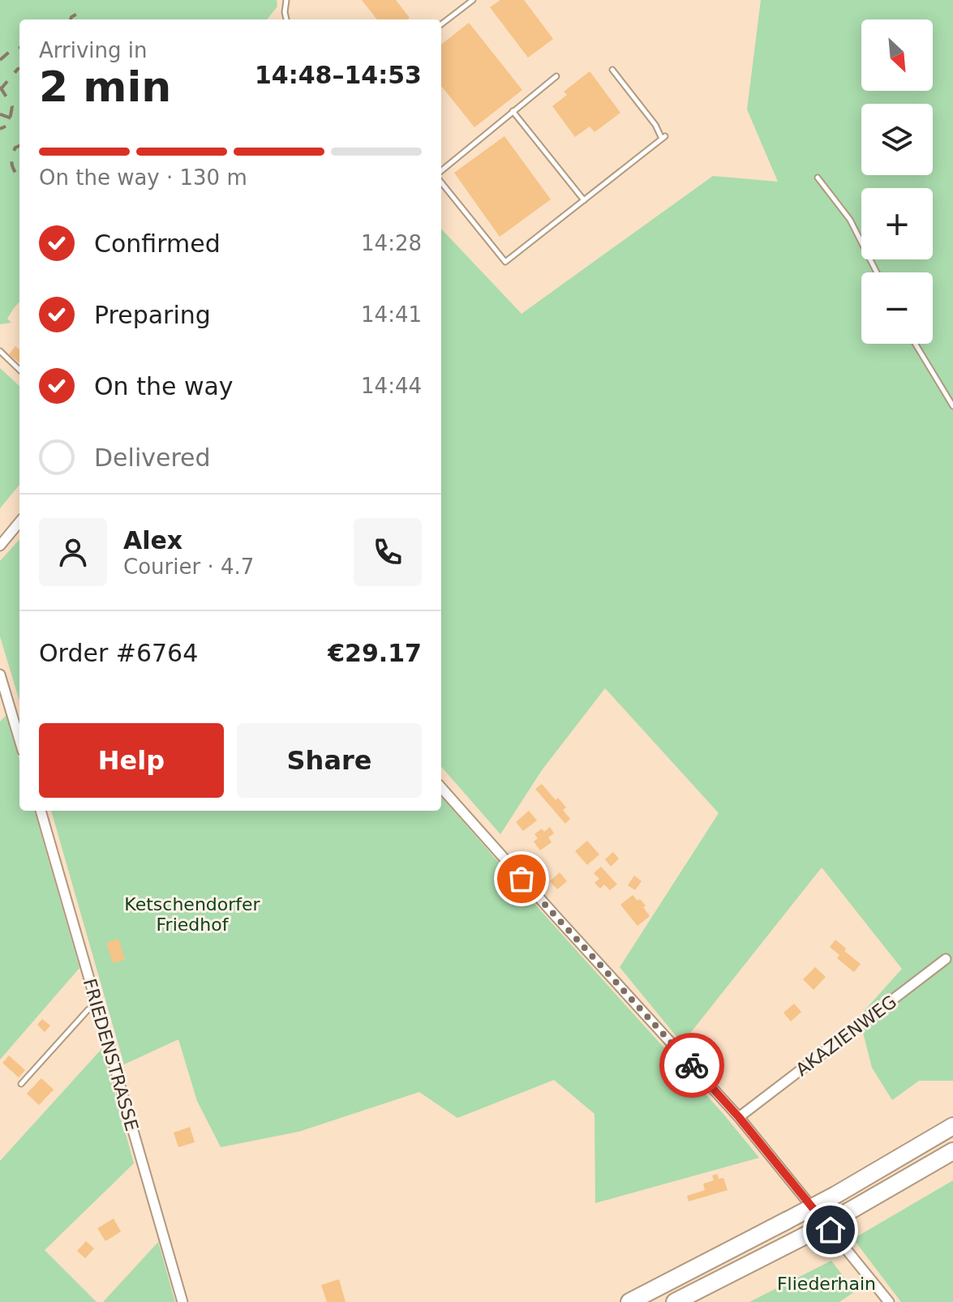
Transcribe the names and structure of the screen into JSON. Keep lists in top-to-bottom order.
{
  "streets": {
    "street": ["AKAZIENWEG", "FRIEDENSTRASSE"]
  },
  "parks": ["Ketschendorfer Friedhof", "Fliederhain"],
  "north": "bottom right",
  "page": {
    "map_buttons": ["+", "−"],
    "heading": ["2 min", "Arriving in", "14:48–14:53"],
    "panel": [
      "Alex",
      "Courier · 4.7",
      "Order #6764",
      "€29.17"
    ],
    "bar": "On the way · 130 m",
    "list": [
      ["Confirmed", "14:28"],
      ["Preparing", "14:41"],
      ["On the way", "14:44"],
      "Delivered"
    ],
    "buttons": ["Help", "Share"]
  }
}
